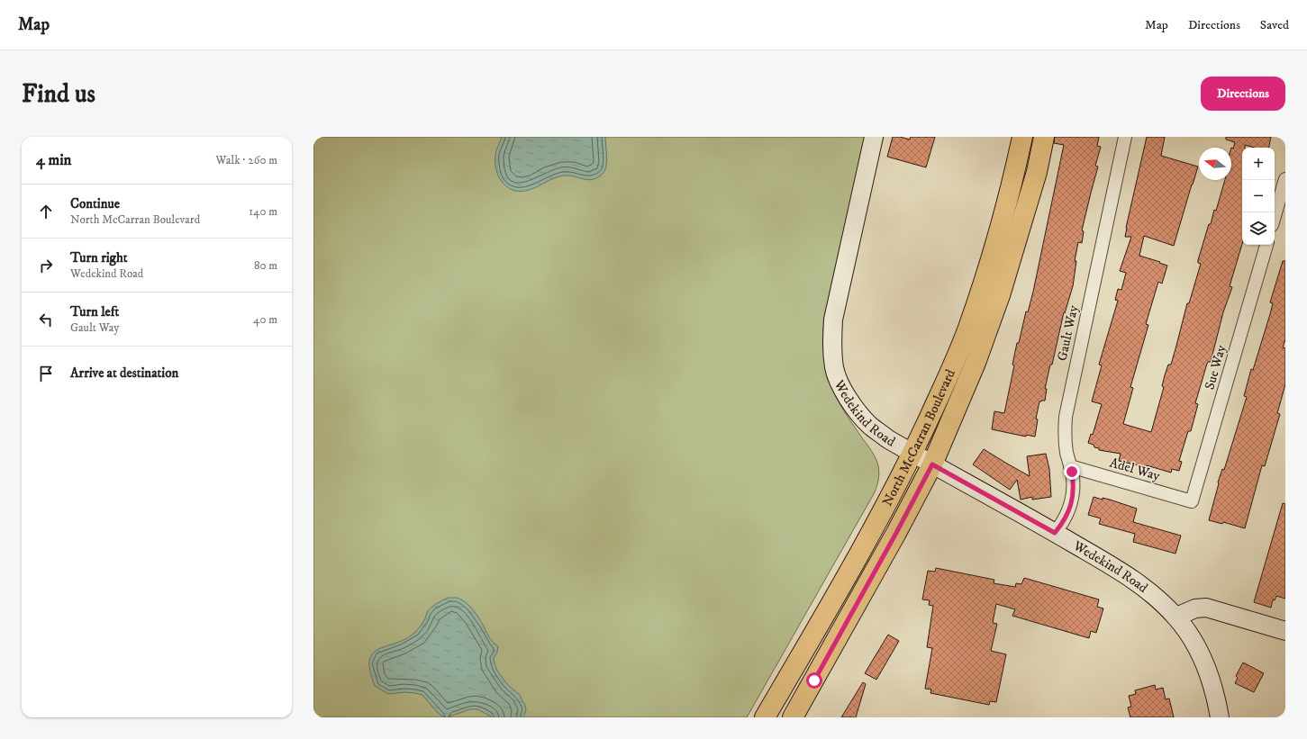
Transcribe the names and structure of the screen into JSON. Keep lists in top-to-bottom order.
{
  "streets": {
    "main road": ["North McCarran Boulevard"],
    "street": [
      "Gault Way",
      "Sue Way",
      "Wedekind Road",
      "Adel Way"
    ]
  },
  "crossings": [
    ["Gault Way", "Wedekind Road"],
    ["Gault Way", "Adel Way"],
    ["Sue Way", "Adel Way"],
    ["Wedekind Road", "North McCarran Boulevard"]
  ],
  "north": "left",
  "page": {
    "header": "Map",
    "nav": ["Map", "Directions", "Saved"],
    "buttons": "Directions",
    "title": "Find us",
    "heading": ["4 min", "Walk · 260 m"],
    "map_buttons": ["+", "−"],
    "list": [
      ["Continue", "North McCarran Boulevard", "140 m"],
      ["Turn right", "Wedekind Road", "80 m"],
      ["Turn left", "Gault Way", "40 m"],
      "Arrive at destination"
    ]
  }
}
